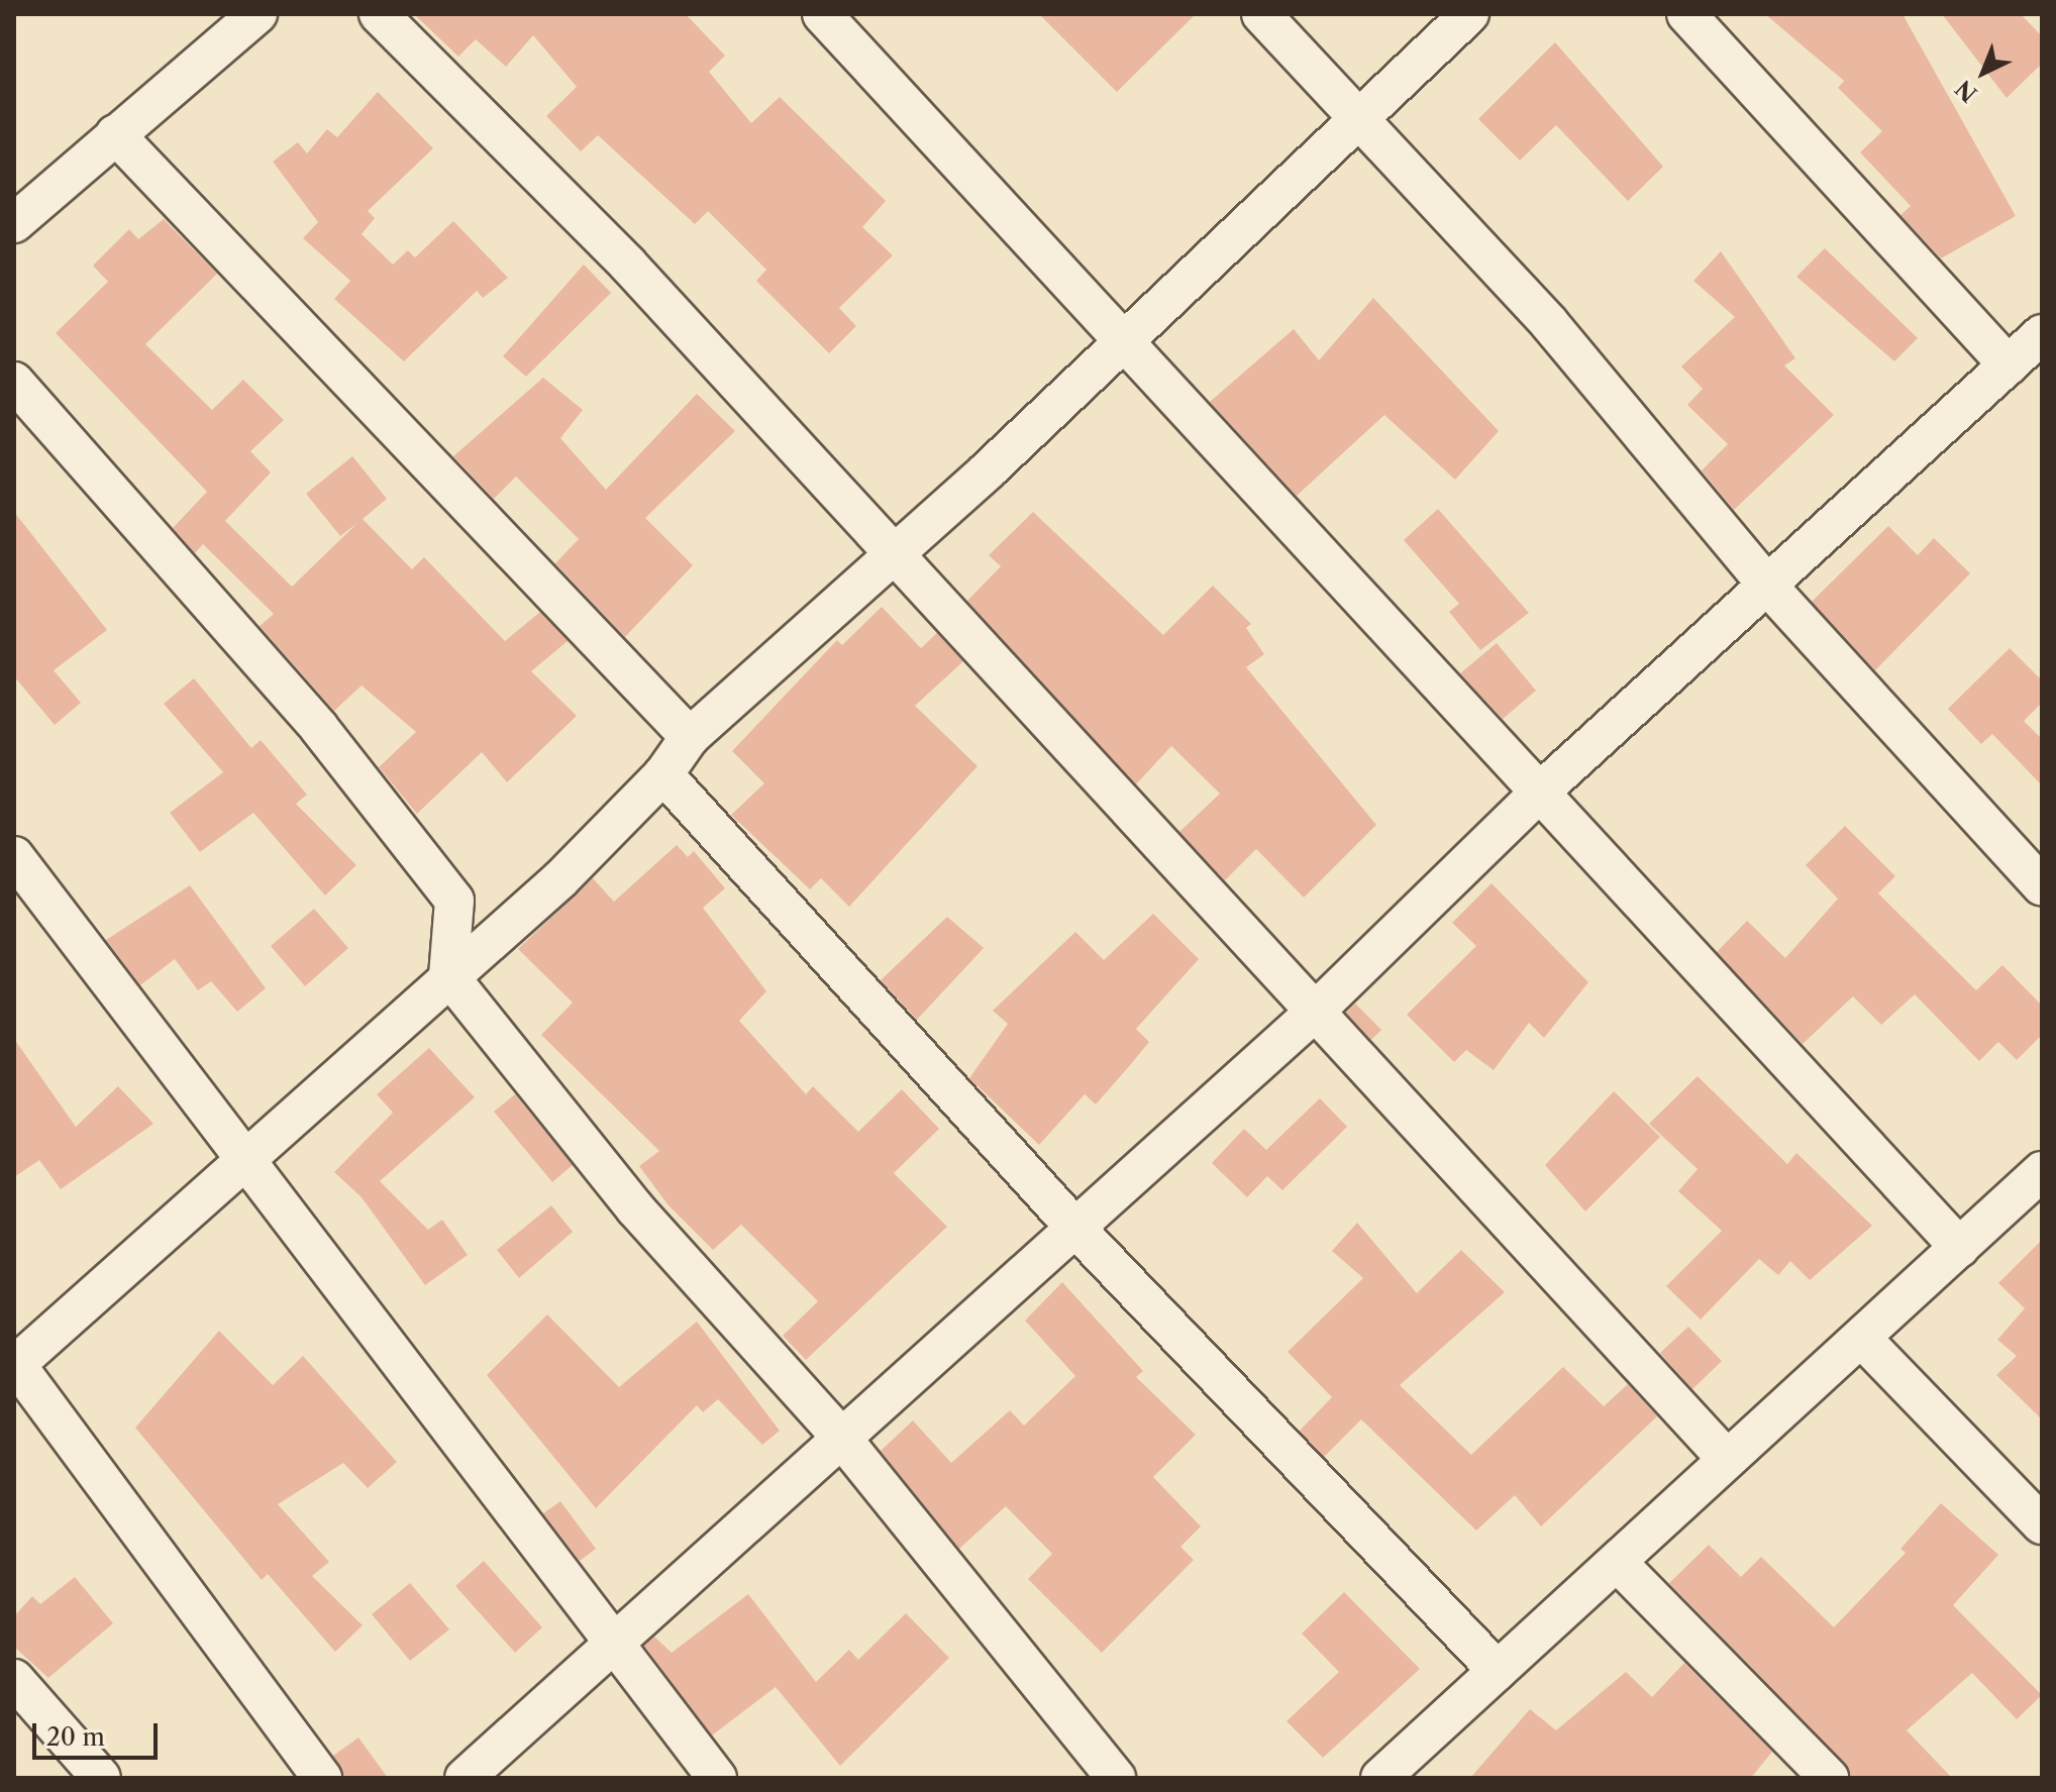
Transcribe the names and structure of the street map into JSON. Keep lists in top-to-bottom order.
{
  "scale_bar": "20 m",
  "north": "bottom left"
}
